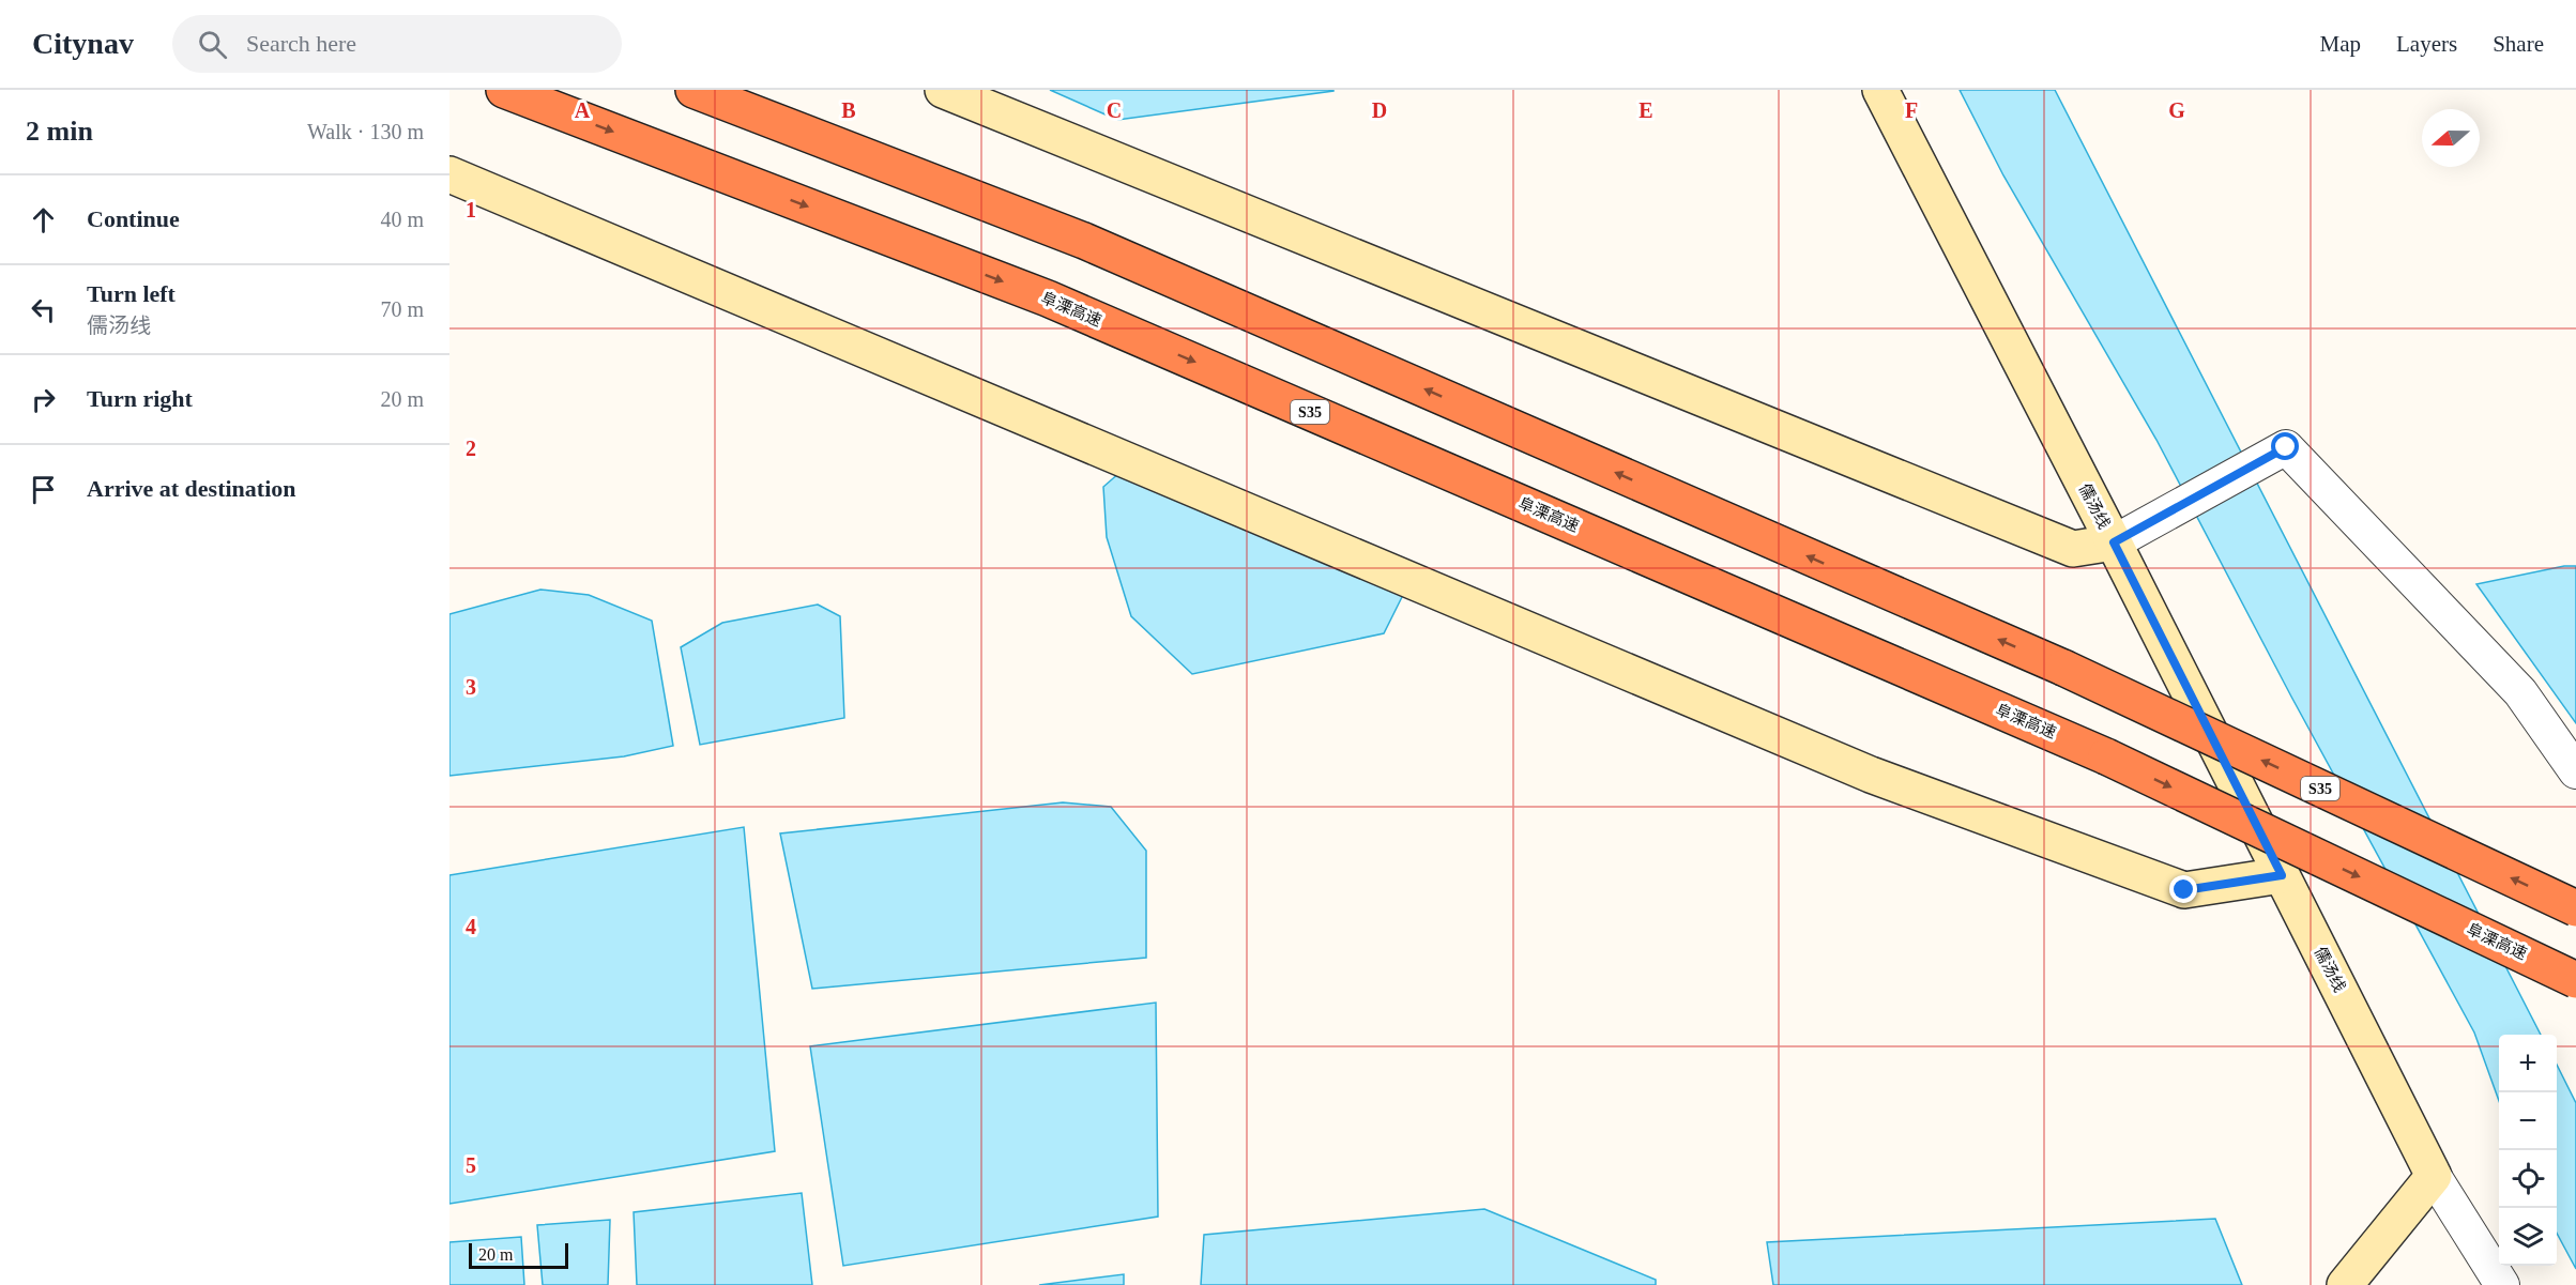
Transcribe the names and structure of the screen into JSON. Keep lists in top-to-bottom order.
{
  "streets": {
    "highway": ["阜溧高速", "S35"],
    "street": ["儒汤线"]
  },
  "scale_bar": "20 m",
  "north": "left",
  "page": {
    "header": "Citynav",
    "search": "Search here",
    "nav": ["Map", "Layers", "Share"],
    "heading": ["2 min", "Walk · 130 m"],
    "list": [
      ["Continue", "40 m"],
      ["Turn left", "儒汤线", "70 m"],
      ["Turn right", "20 m"],
      "Arrive at destination"
    ],
    "map_buttons": ["+", "−"],
    "scale": "20 m"
  },
  "grid": {
    "columns": [
      "A",
      "B",
      "C",
      "D",
      "E",
      "F",
      "G"
    ],
    "rows": [
      "1",
      "2",
      "3",
      "4",
      "5"
    ]
  }
}
